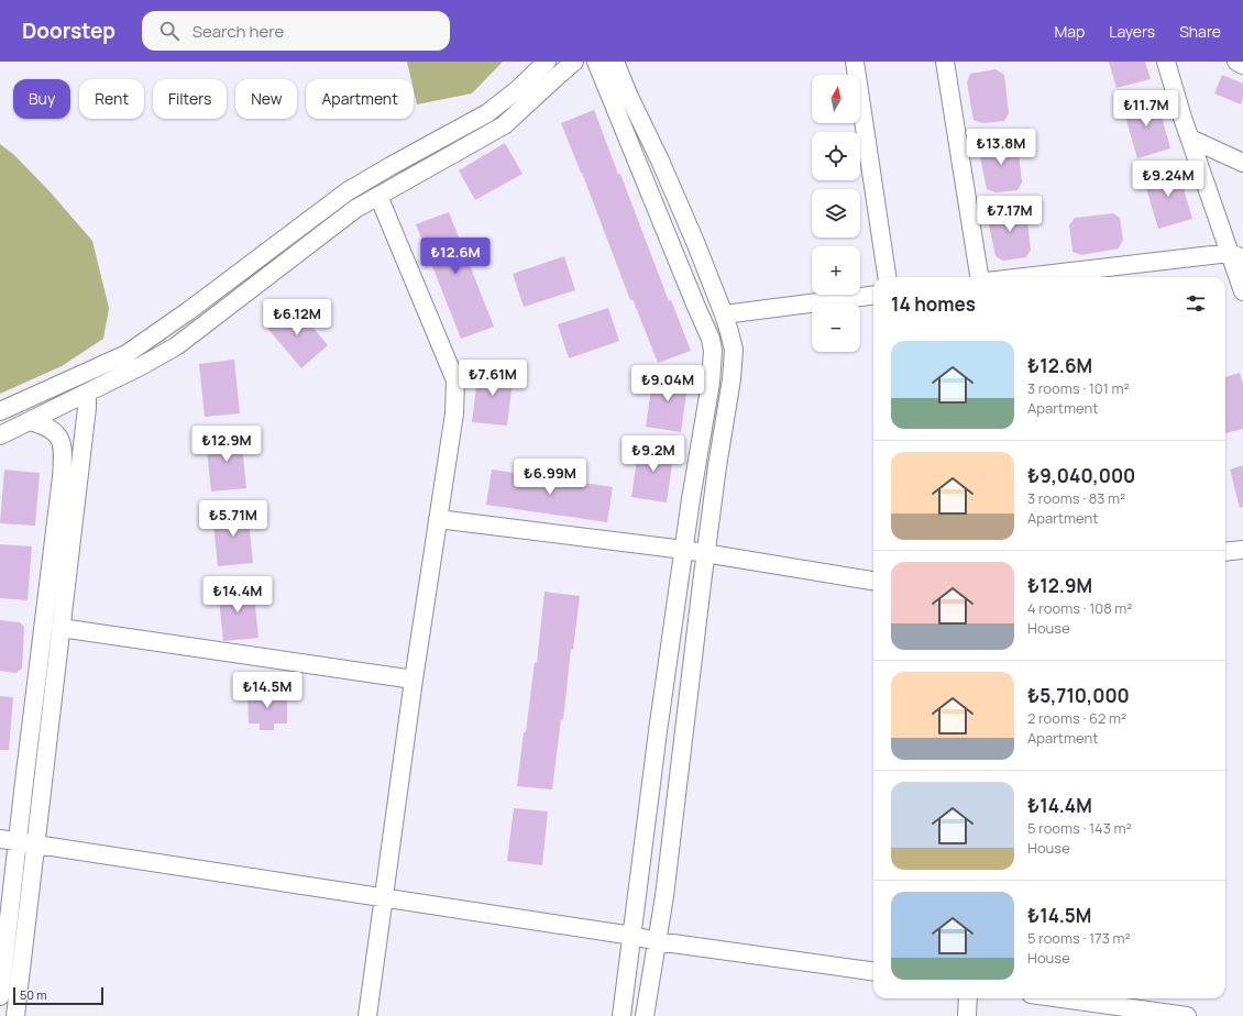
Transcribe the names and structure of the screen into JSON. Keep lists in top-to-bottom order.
{
  "scale_bar": "50 m",
  "north": "top",
  "page": {
    "header": "Doorstep",
    "search": "Search here",
    "nav": ["Map", "Layers", "Share"],
    "map_buttons": ["+", "−"],
    "chip": [
      "Buy",
      "Rent",
      "Filters",
      "New",
      "Apartment"
    ],
    "price": [
      "₺11.7M",
      "₺13.8M",
      "₺9.24M",
      "₺7.17M",
      "₺12.6M",
      "₺6.12M",
      "₺7.61M",
      "₺9.04M",
      "₺12.9M",
      "₺9.2M",
      "₺6.99M",
      "₺5.71M",
      "₺14.4M",
      "₺14.5M"
    ],
    "heading": "14 homes",
    "list": [
      {
        "name": "₺12.6M",
        "note": "3 rooms · 101 m² · Apartment"
      },
      {
        "name": "₺9,040,000",
        "note": "3 rooms · 83 m² · Apartment"
      },
      {
        "name": "₺12.9M",
        "note": "4 rooms · 108 m² · House"
      },
      {
        "name": "₺5,710,000",
        "note": "2 rooms · 62 m² · Apartment"
      },
      {
        "name": "₺14.4M",
        "note": "5 rooms · 143 m² · House"
      },
      {
        "name": "₺14.5M",
        "note": "5 rooms · 173 m² · House"
      }
    ],
    "scale": "50 m"
  }
}
